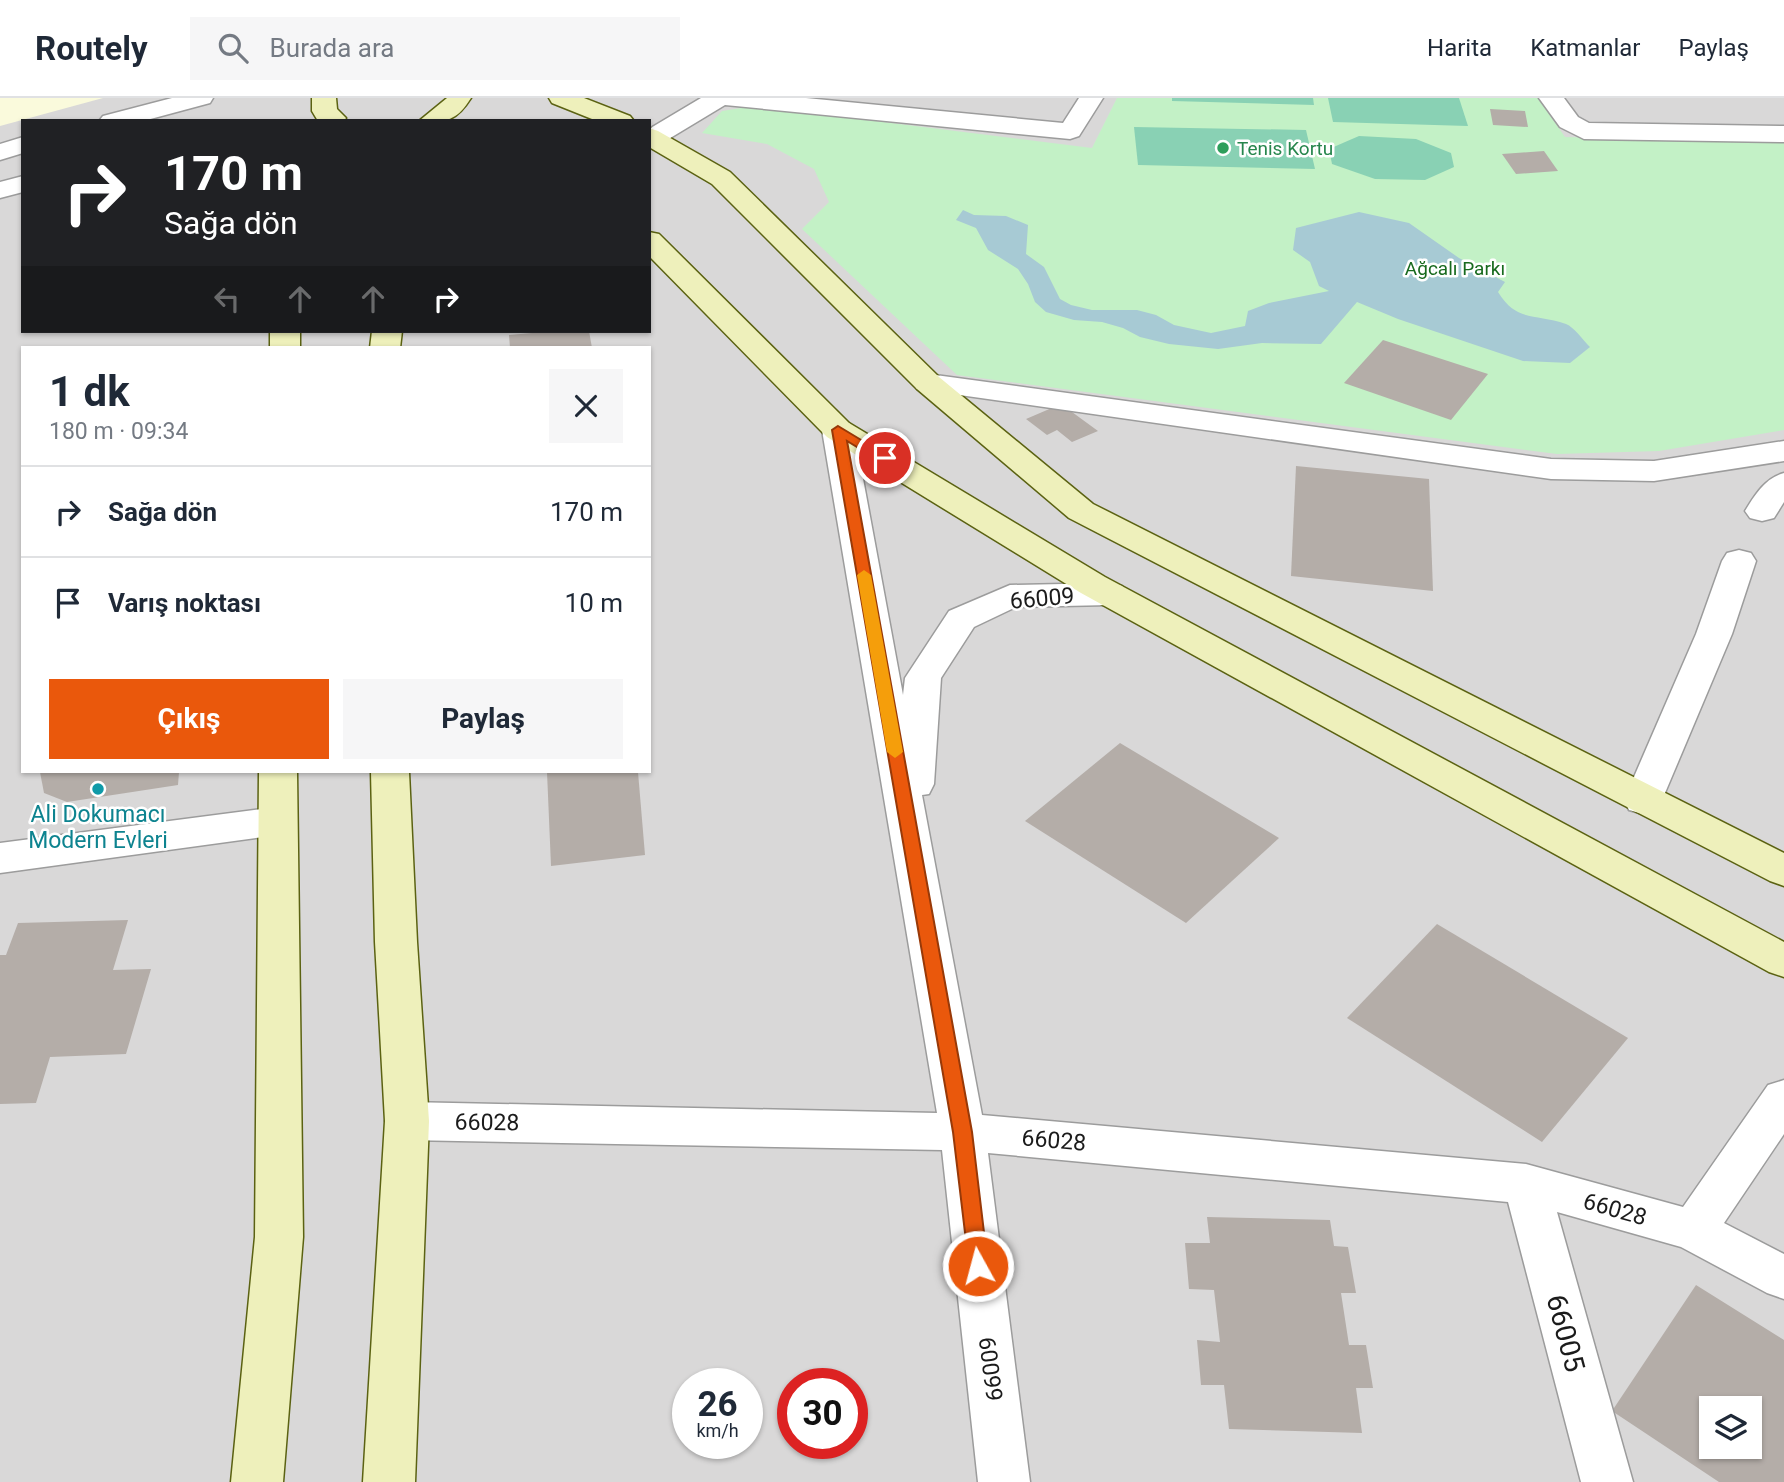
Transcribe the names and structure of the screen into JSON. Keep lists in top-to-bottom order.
{
  "streets": {
    "street": ["66009", "66028", "66005"]
  },
  "crossings": [
    ["66009", "66028"],
    ["66028", "66005"]
  ],
  "parks": ["Ağcalı Parkı"],
  "places": ["Tenis Kortu", "Ali Dokumacı Modern Evleri"],
  "page": {
    "header": "Routely",
    "search": "Burada ara",
    "nav": ["Harita", "Katmanlar", "Paylaş"],
    "turn": ["170 m", "Sağa dön"],
    "heading": ["1 dk", "180 m · 09:34"],
    "list": [
      {
        "name": "Sağa dön",
        "value": "170 m"
      },
      {
        "name": "Varış noktası",
        "value": "10 m"
      }
    ],
    "buttons": ["Çıkış", "Paylaş"],
    "speed": "26 km/h",
    "limit": "30"
  }
}
